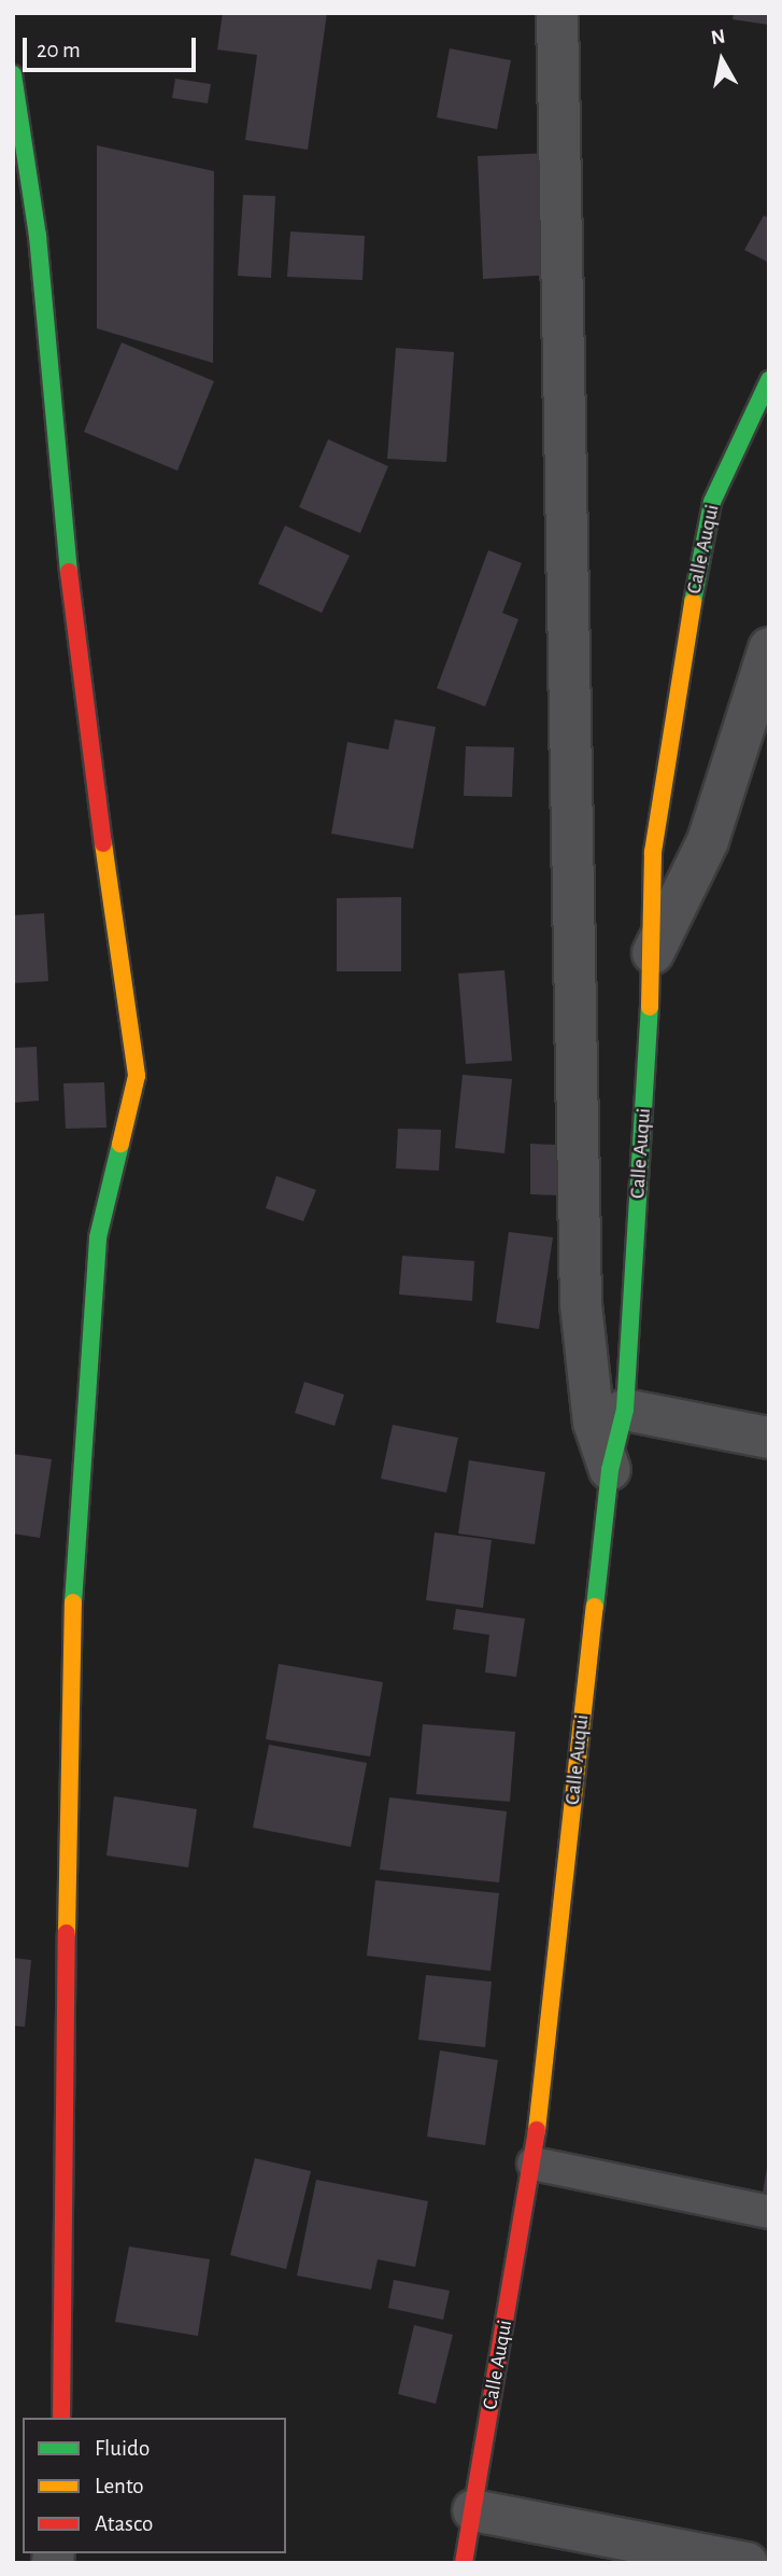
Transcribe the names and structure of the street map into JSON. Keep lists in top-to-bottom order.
{
  "streets": {
    "street": ["Calle Auqui"]
  },
  "legend": ["Fluido", "Lento", "Atasco"],
  "scale_bar": "20 m",
  "north": "top"
}
